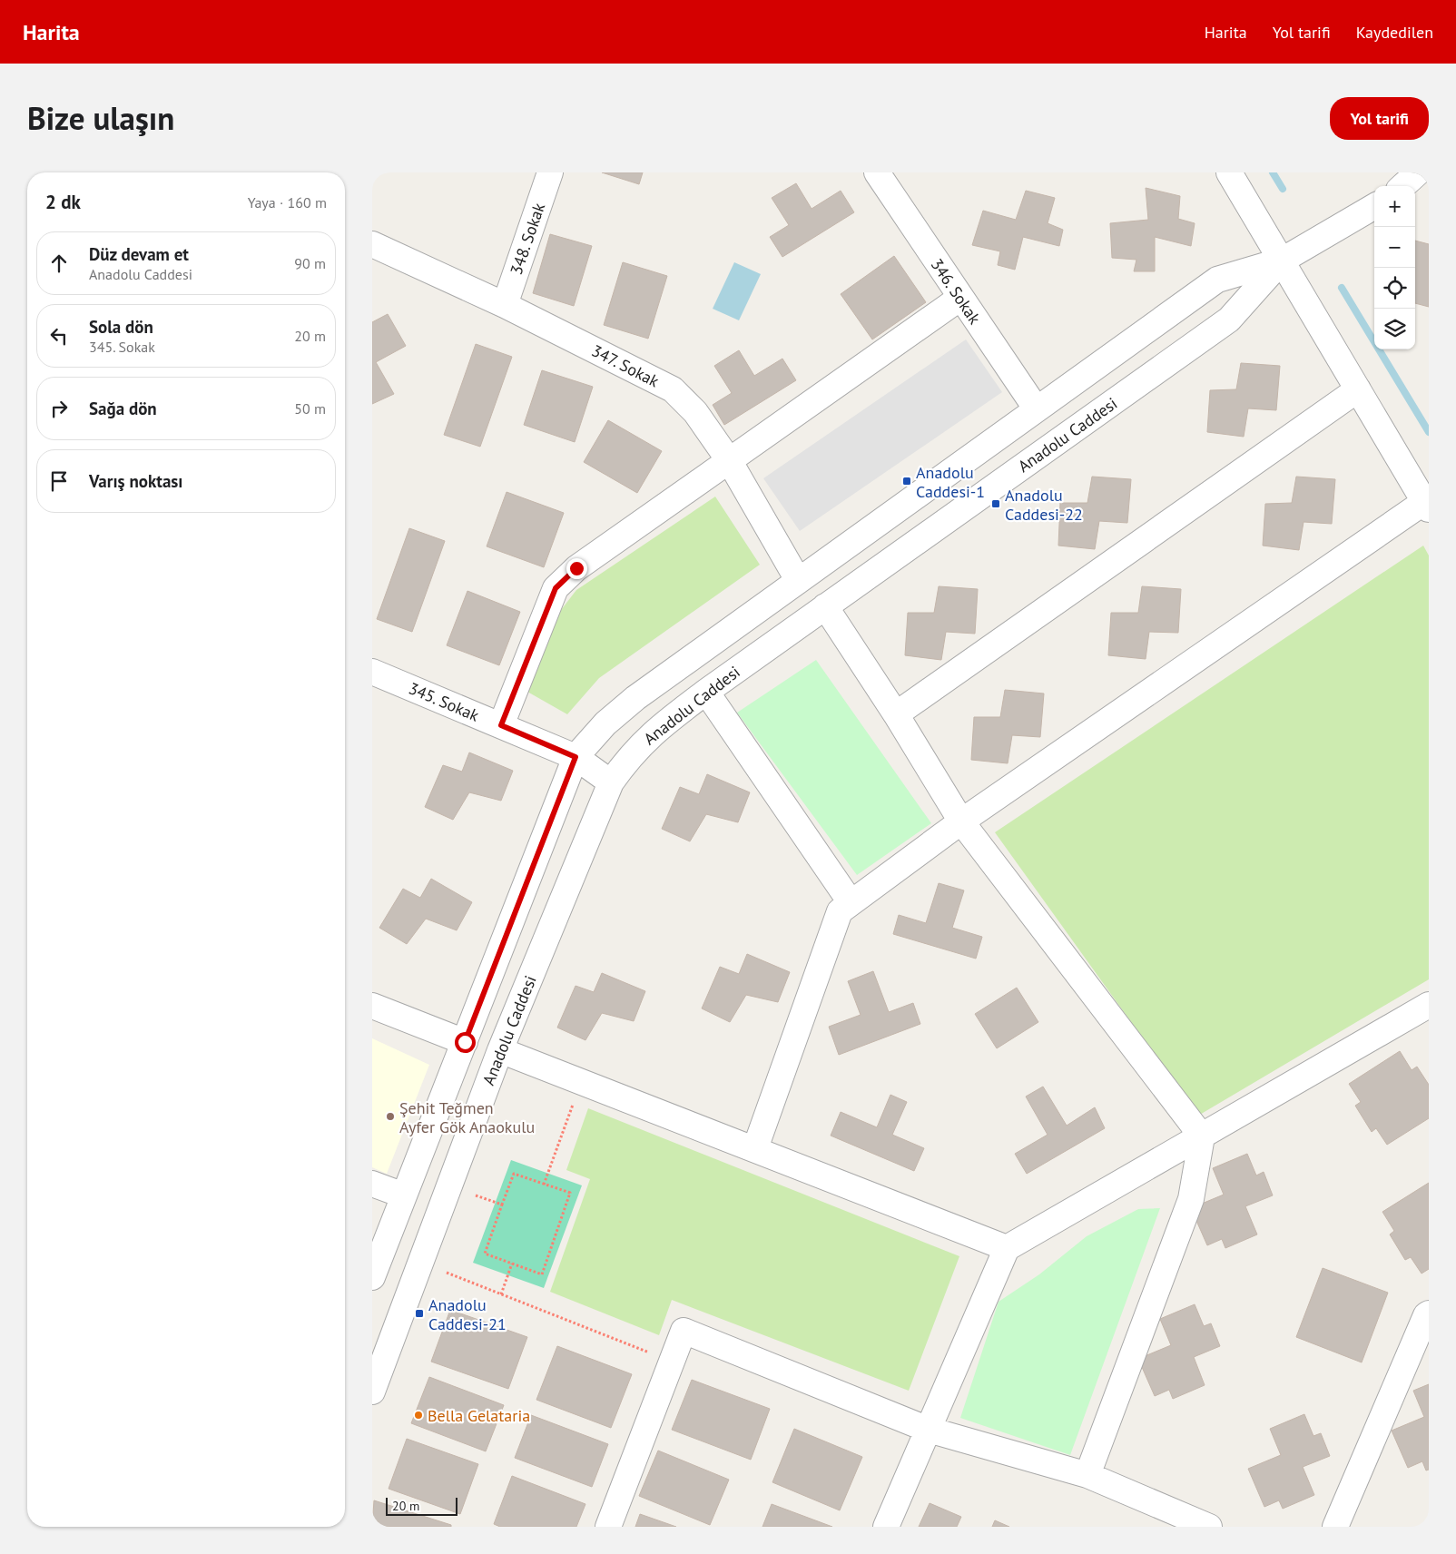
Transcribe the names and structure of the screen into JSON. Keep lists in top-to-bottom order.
{
  "streets": {
    "street": [
      "348. Sokak",
      "346. Sokak",
      "347. Sokak",
      "Anadolu Caddesi",
      "345. Sokak"
    ]
  },
  "crossings": [
    ["348. Sokak", "347. Sokak"],
    ["346. Sokak", "Anadolu Caddesi"],
    ["347. Sokak", "Anadolu Caddesi"],
    ["Anadolu Caddesi", "345. Sokak"]
  ],
  "places": {
    "transit": ["Anadolu Caddesi-1", "Anadolu Caddesi-22", "Anadolu Caddesi-21"],
    "other": ["Şehit Teğmen Ayfer Gök Anaokulu", "Bella Gelataria"]
  },
  "scale_bar": "20 m",
  "page": {
    "header": "Harita",
    "nav": ["Harita", "Yol tarifi", "Kaydedilen"],
    "title": "Bize ulaşın",
    "buttons": "Yol tarifi",
    "heading": ["2 dk", "Yaya · 160 m"],
    "map_buttons": ["+", "−"],
    "list": [
      ["Düz devam et", "Anadolu Caddesi", "90 m"],
      ["Sola dön", "345. Sokak", "20 m"],
      ["Sağa dön", "50 m"],
      "Varış noktası"
    ],
    "scale": "20 m"
  }
}
